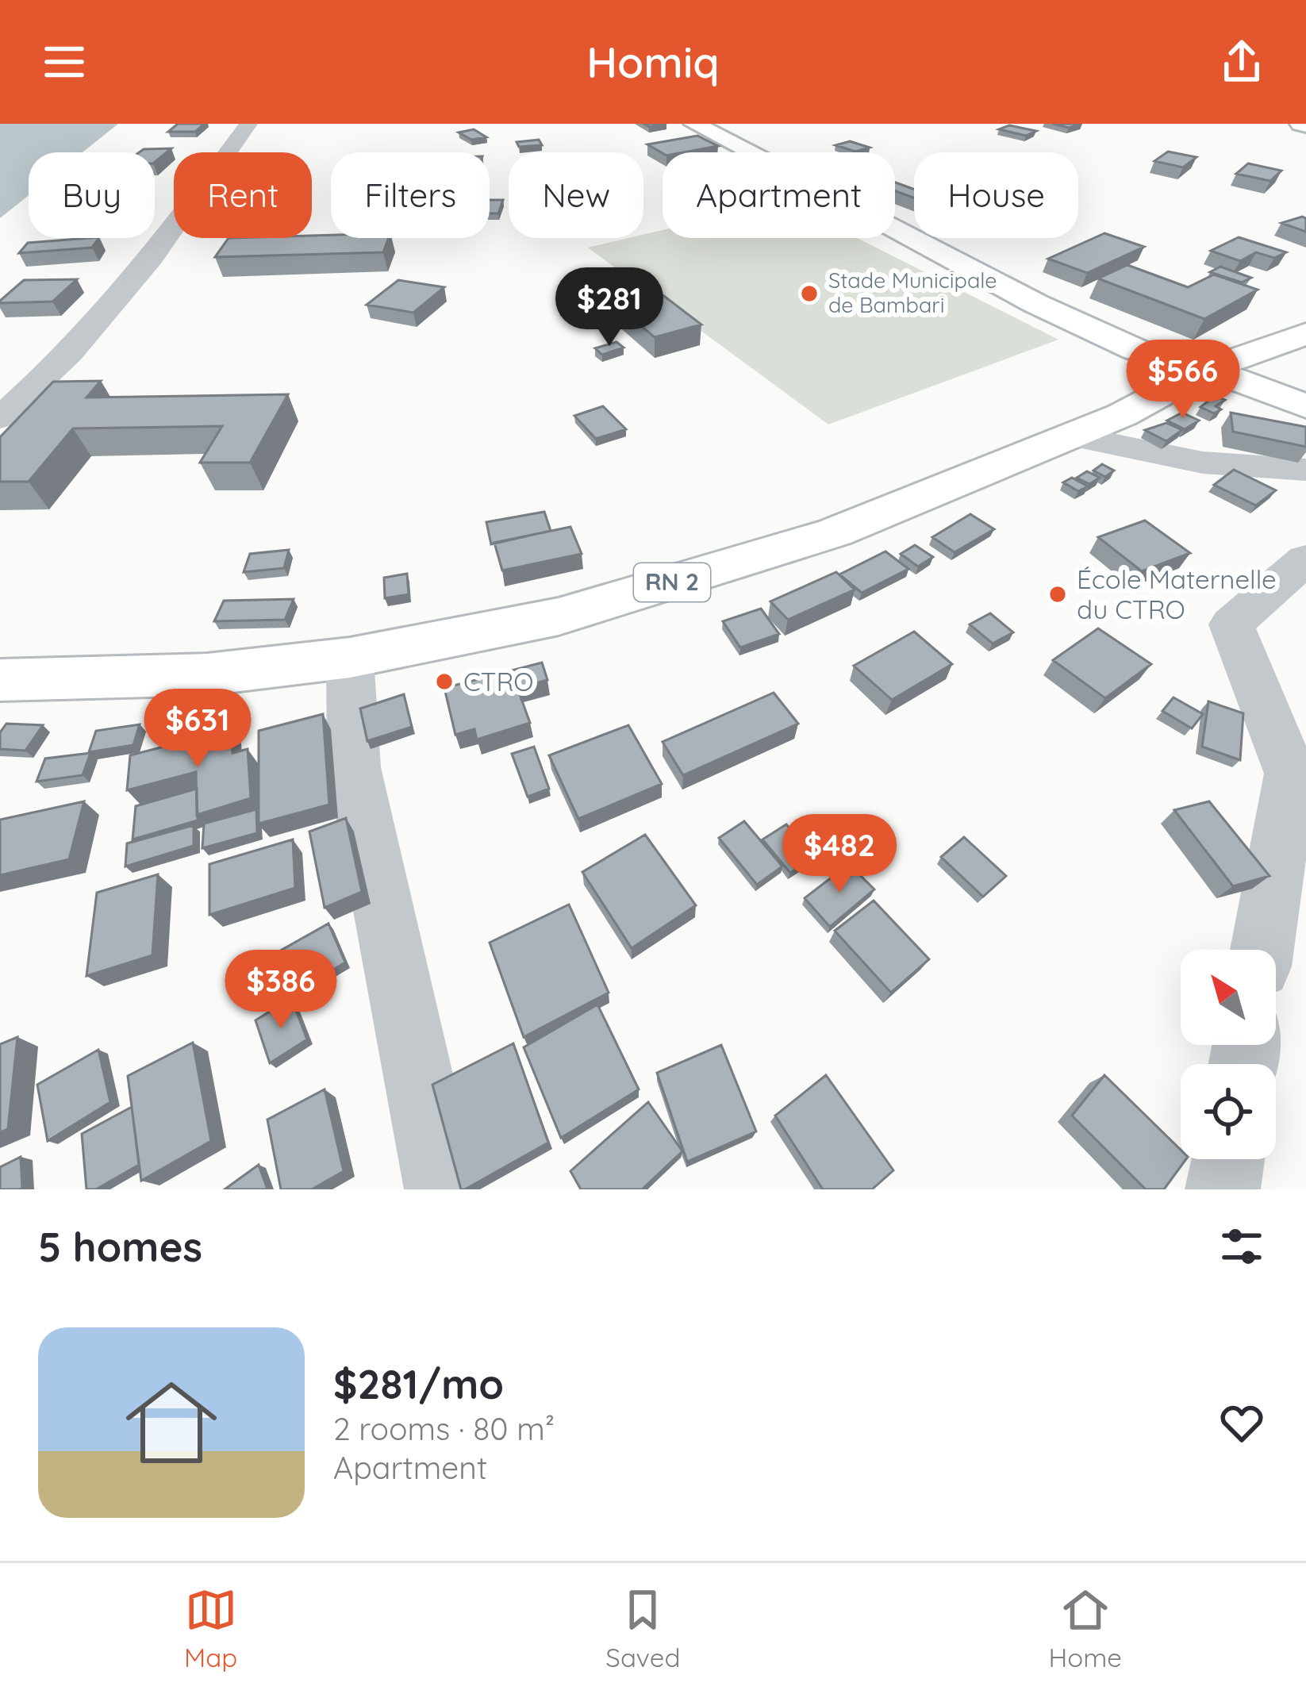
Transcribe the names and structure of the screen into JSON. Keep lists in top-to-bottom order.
{
  "streets": {
    "main road": ["RN 2"]
  },
  "places": ["Stade Municipale de Bambari", "École Maternelle du CTRO", "CTRO"],
  "north": "top left",
  "page": {
    "header": "Homiq",
    "chip": [
      "Buy",
      "Rent",
      "Filters",
      "New",
      "Apartment",
      "House"
    ],
    "price": [
      "$281",
      "$566",
      "$631",
      "$482",
      "$386"
    ],
    "heading": "5 homes",
    "list": [
      {
        "name": "$281/mo",
        "note": "2 rooms · 80 m² · Apartment"
      }
    ],
    "tabs": ["Map", "Saved", "Home"]
  }
}
